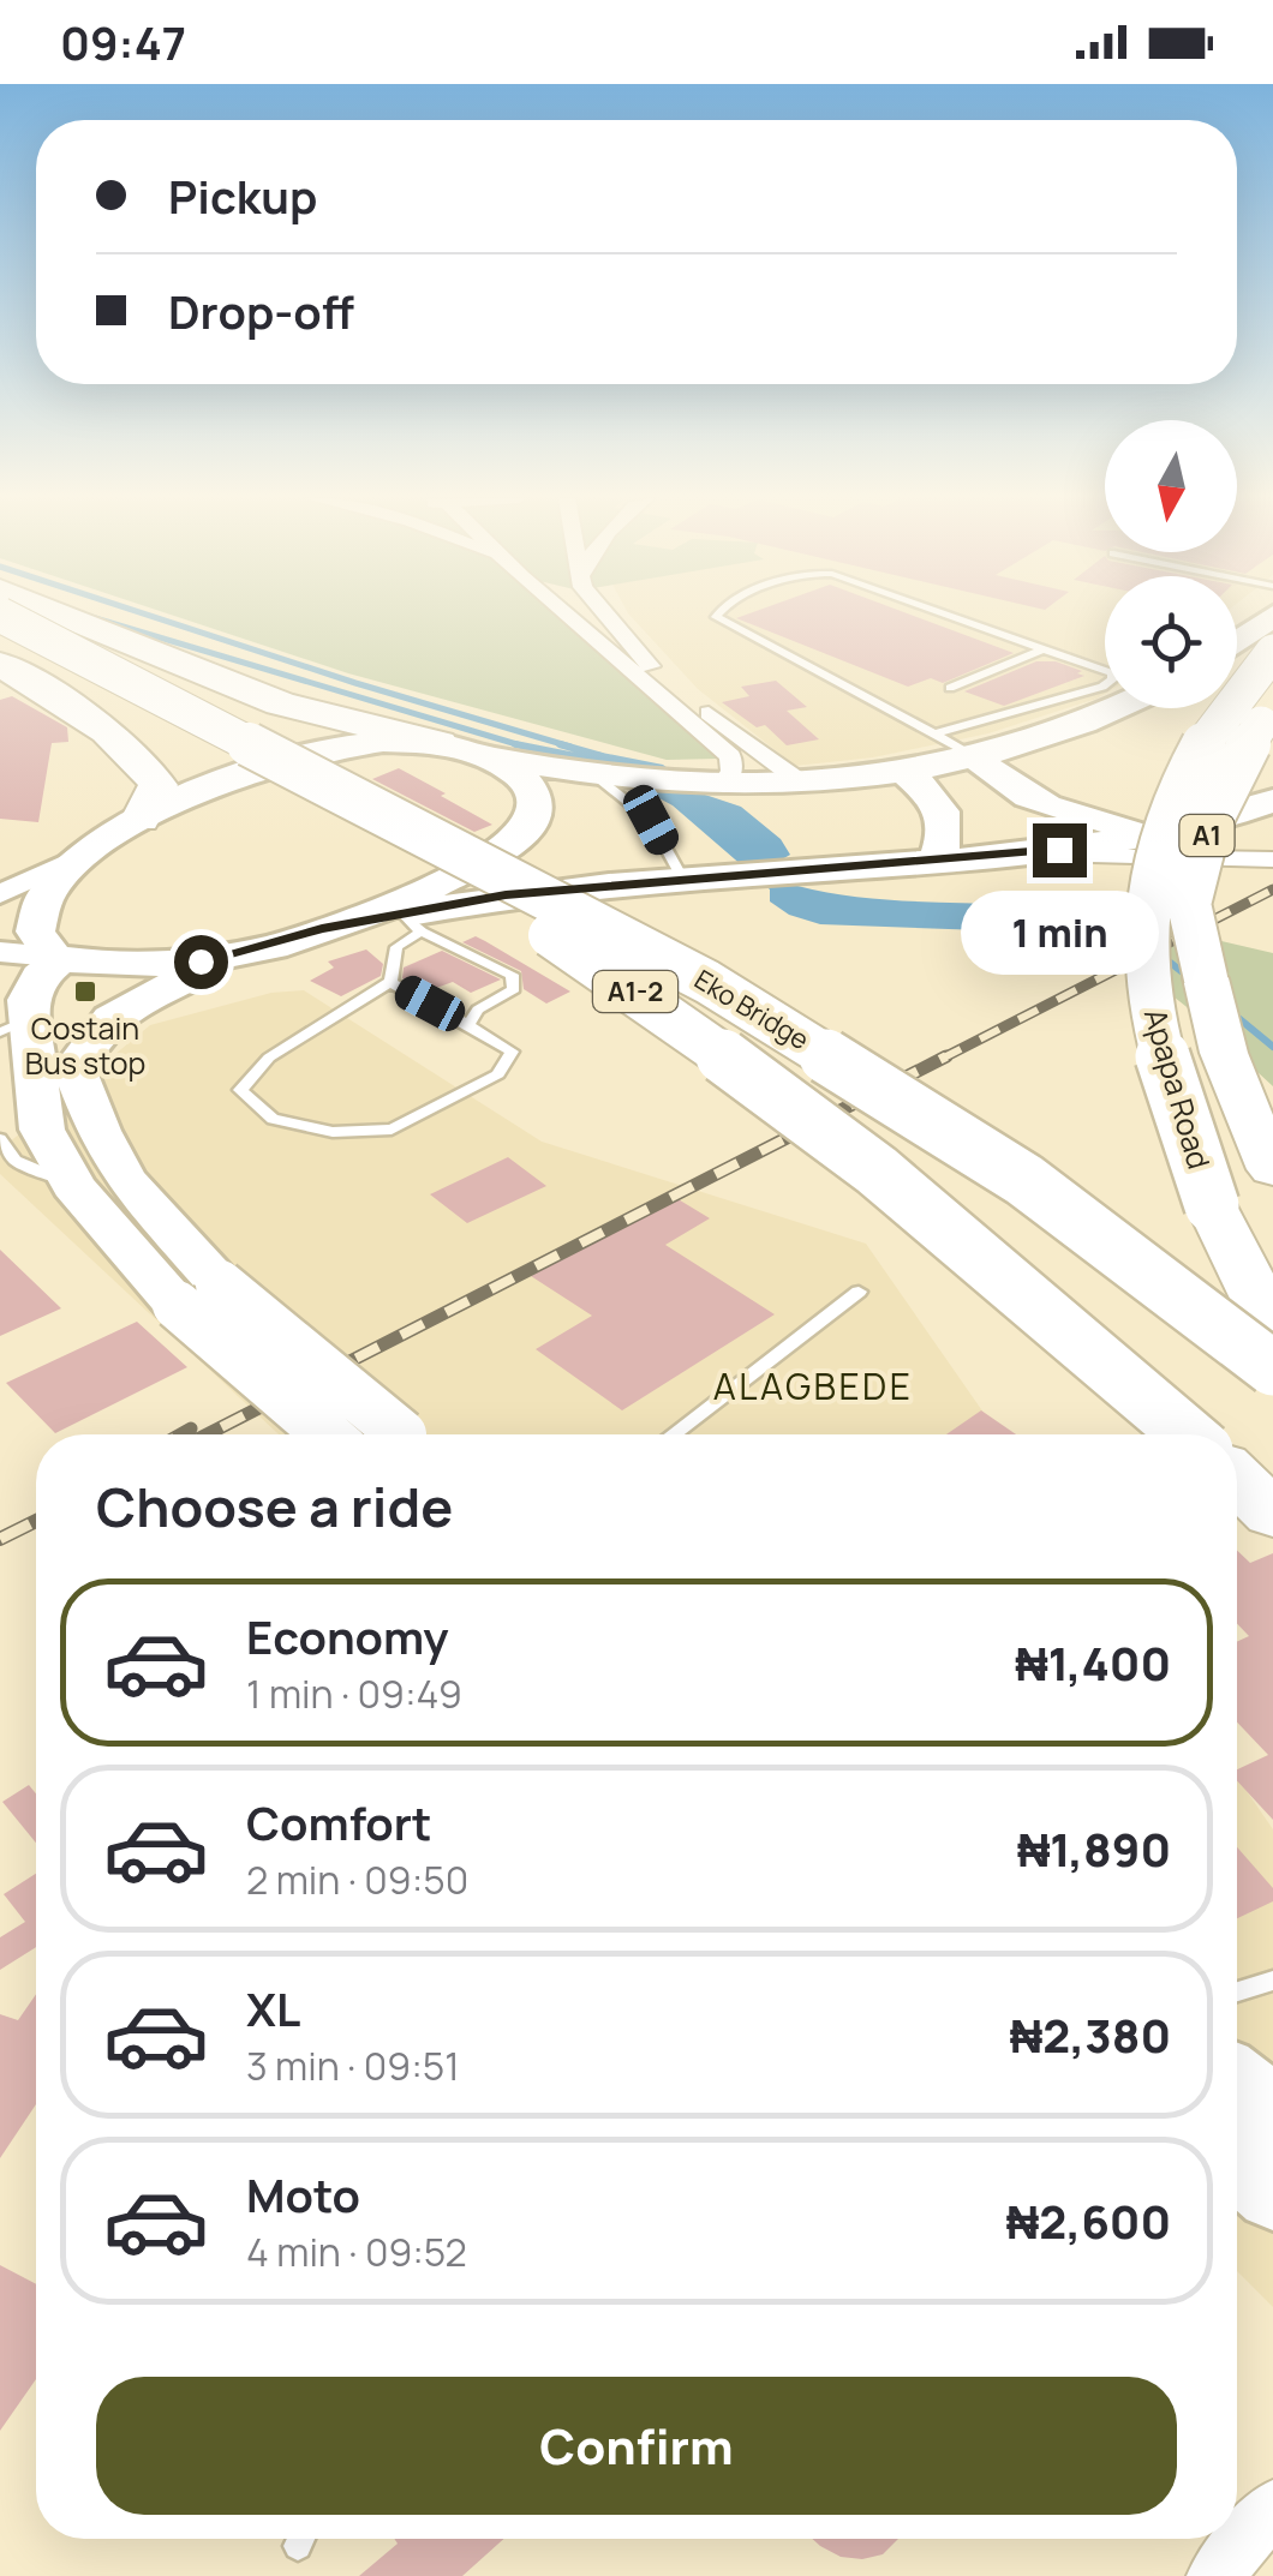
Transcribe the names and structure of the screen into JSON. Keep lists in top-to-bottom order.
{
  "streets": {
    "highway": [
      "A1",
      "A1-2",
      "Eko Bridge",
      "Apapa Road"
    ]
  },
  "districts": ["ALAGBEDE"],
  "places": {
    "transit": ["Costain Bus stop"]
  },
  "north": "bottom",
  "page": {
    "status": "09:47",
    "banner": ["Pickup", "Drop-off"],
    "bubble": "1 min",
    "heading": "Choose a ride",
    "list": [
      {
        "name": "Economy",
        "note": "1 min · 09:49",
        "value": "₦1,400"
      },
      {
        "name": "Comfort",
        "note": "2 min · 09:50",
        "value": "₦1,890"
      },
      {
        "name": "XL",
        "note": "3 min · 09:51",
        "value": "₦2,380"
      },
      {
        "name": "Moto",
        "note": "4 min · 09:52",
        "value": "₦2,600"
      }
    ],
    "buttons": "Confirm"
  }
}
